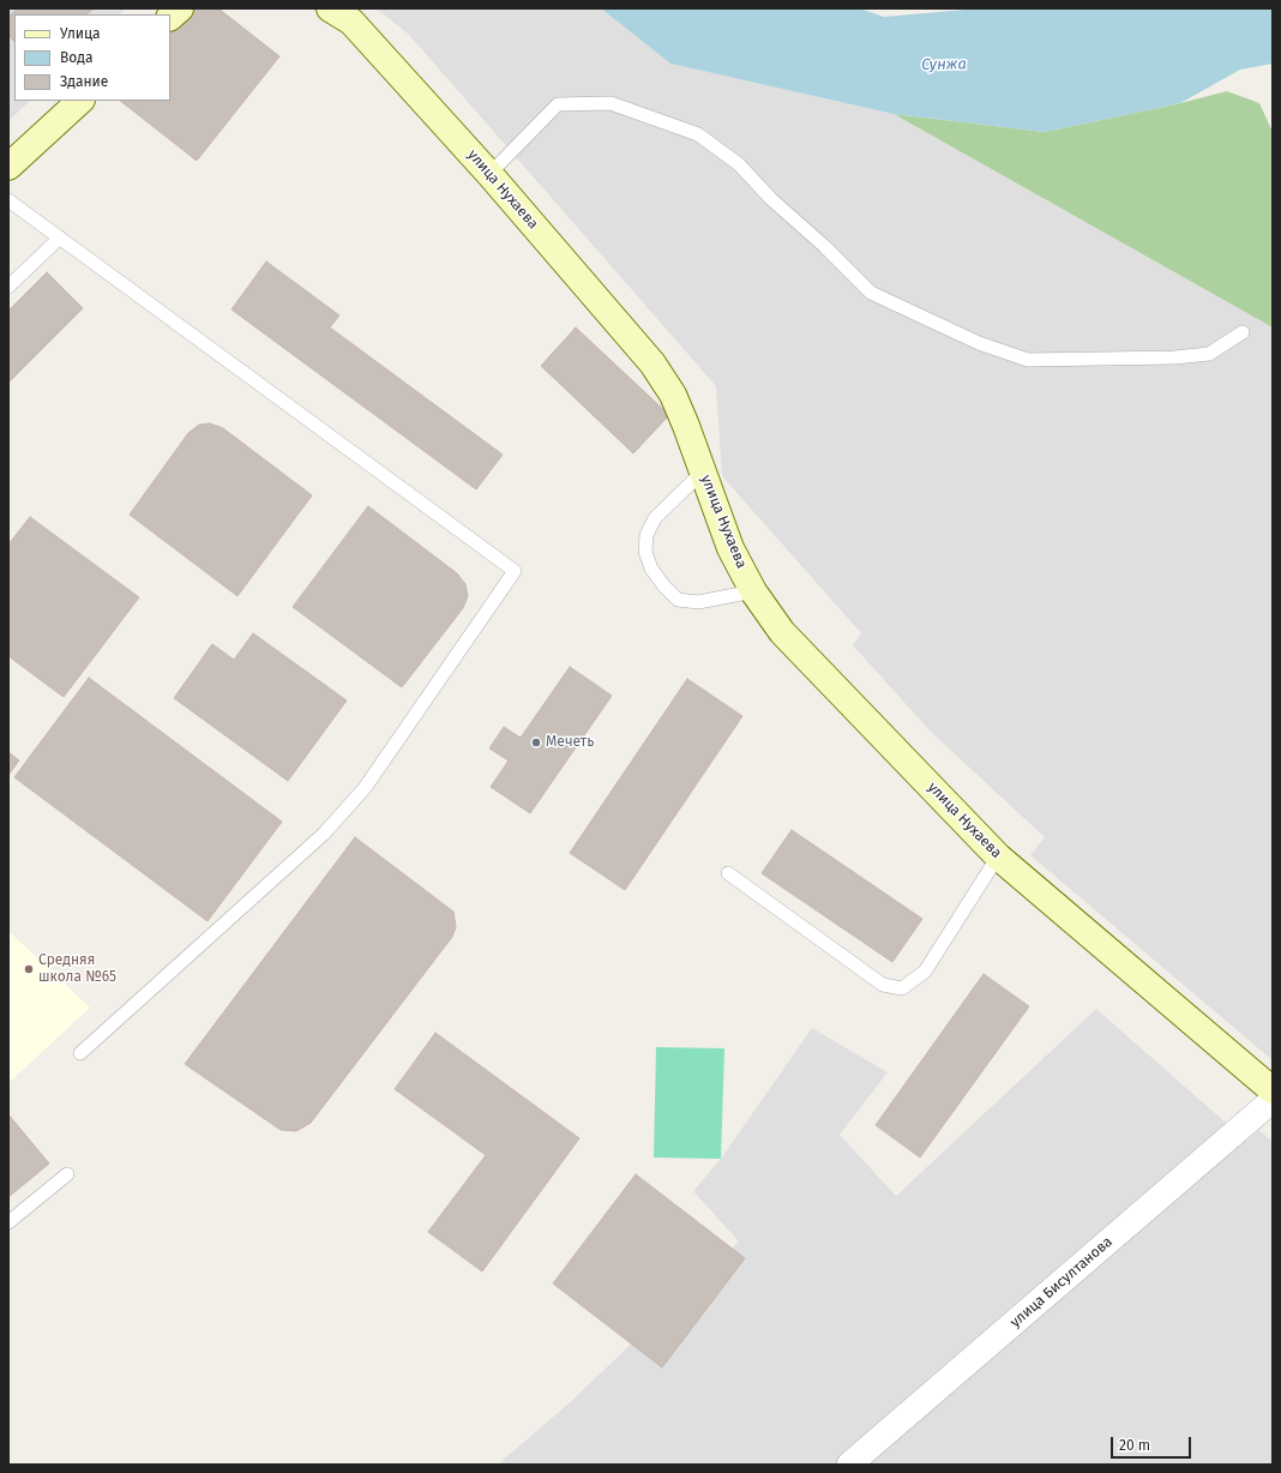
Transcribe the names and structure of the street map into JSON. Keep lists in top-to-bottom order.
{
  "streets": {
    "street": ["улица Нухаева", "улица Бисултанова"]
  },
  "water": ["Сунжа"],
  "places": ["Мечеть", "Средняя школа №65"],
  "legend": ["Улица", "Вода", "Здание"],
  "scale_bar": "20 m"
}
